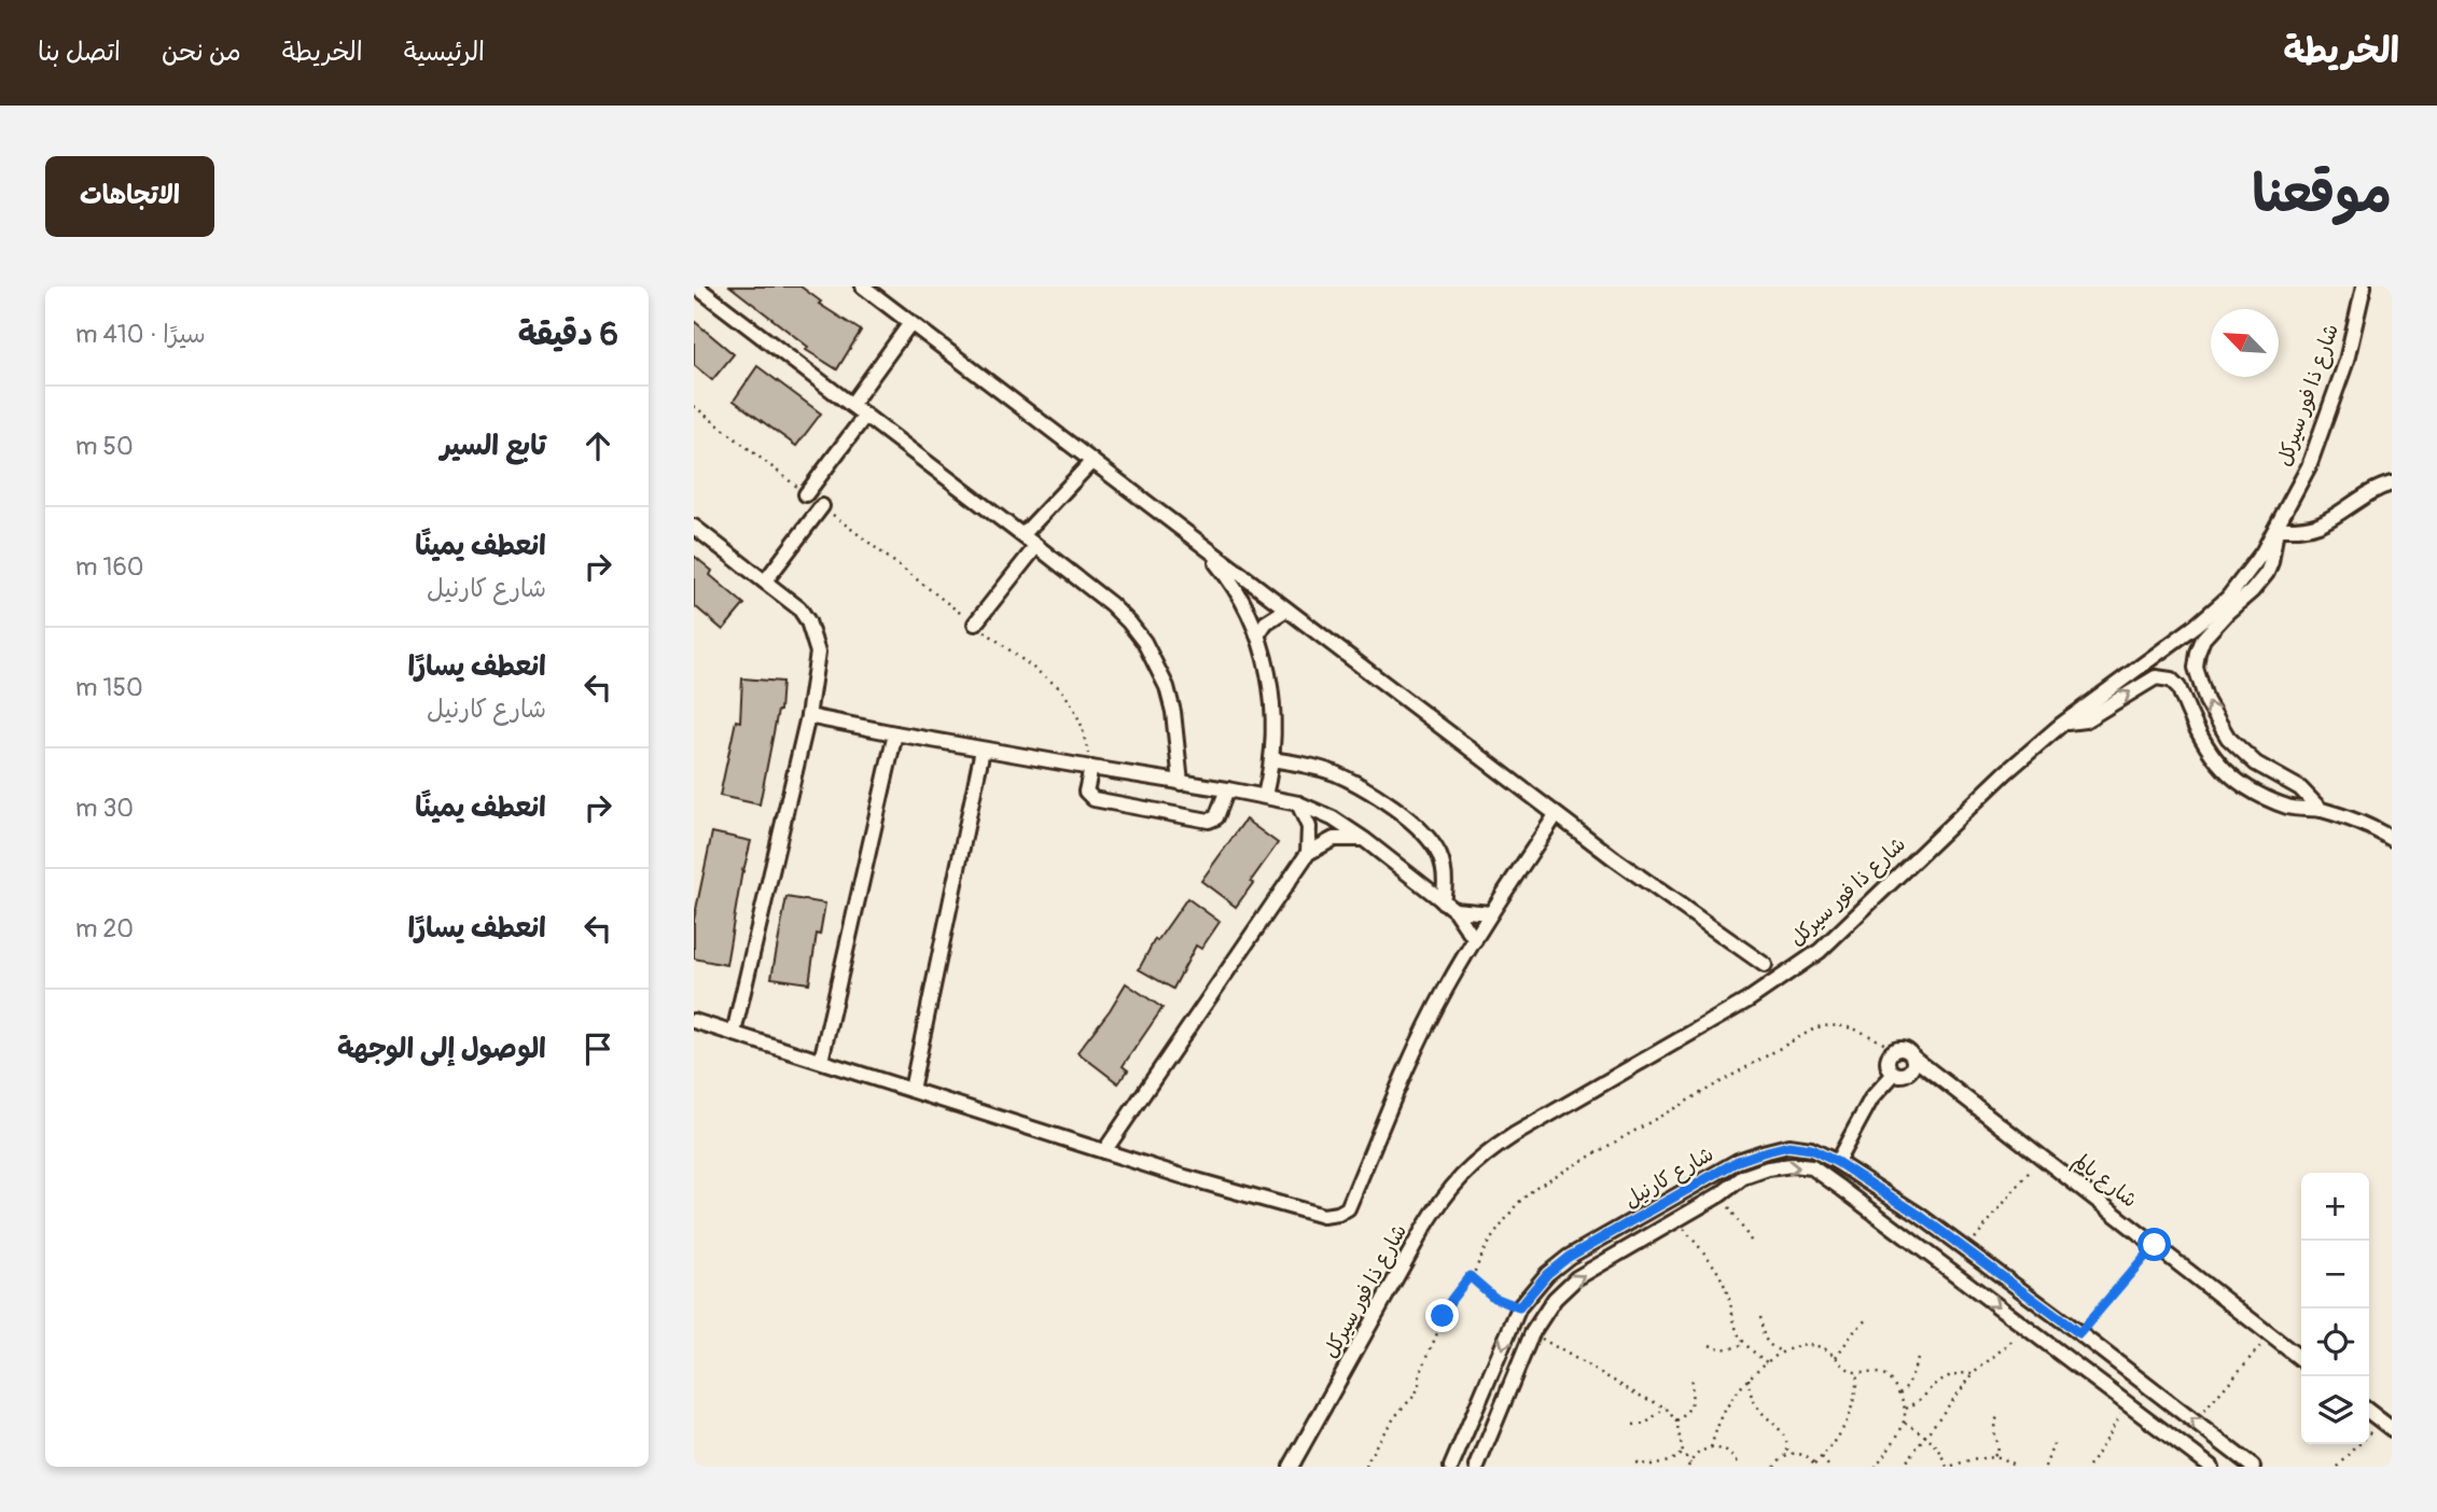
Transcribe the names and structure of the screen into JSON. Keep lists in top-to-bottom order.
{
  "streets": {
    "street": ["شارع ذا فور سيركل", "شارع كارنيل", "شارع بالم"]
  },
  "north": "top left",
  "page": {
    "header": "الخريطة",
    "nav": [
      "الرئيسية",
      "الخريطة",
      "من نحن",
      "اتصل بنا"
    ],
    "title": "موقعنا",
    "buttons": "الاتجاهات",
    "heading": ["6 دقيقة", "سيرًا · 410 m"],
    "list": [
      ["تابع السير", "50 m"],
      ["انعطف يمينًا", "شارع كارنيل", "160 m"],
      ["انعطف يسارًا", "شارع كارنيل", "150 m"],
      ["انعطف يمينًا", "30 m"],
      ["انعطف يسارًا", "20 m"],
      "الوصول إلى الوجهة"
    ],
    "map_buttons": ["+", "−"]
  }
}
